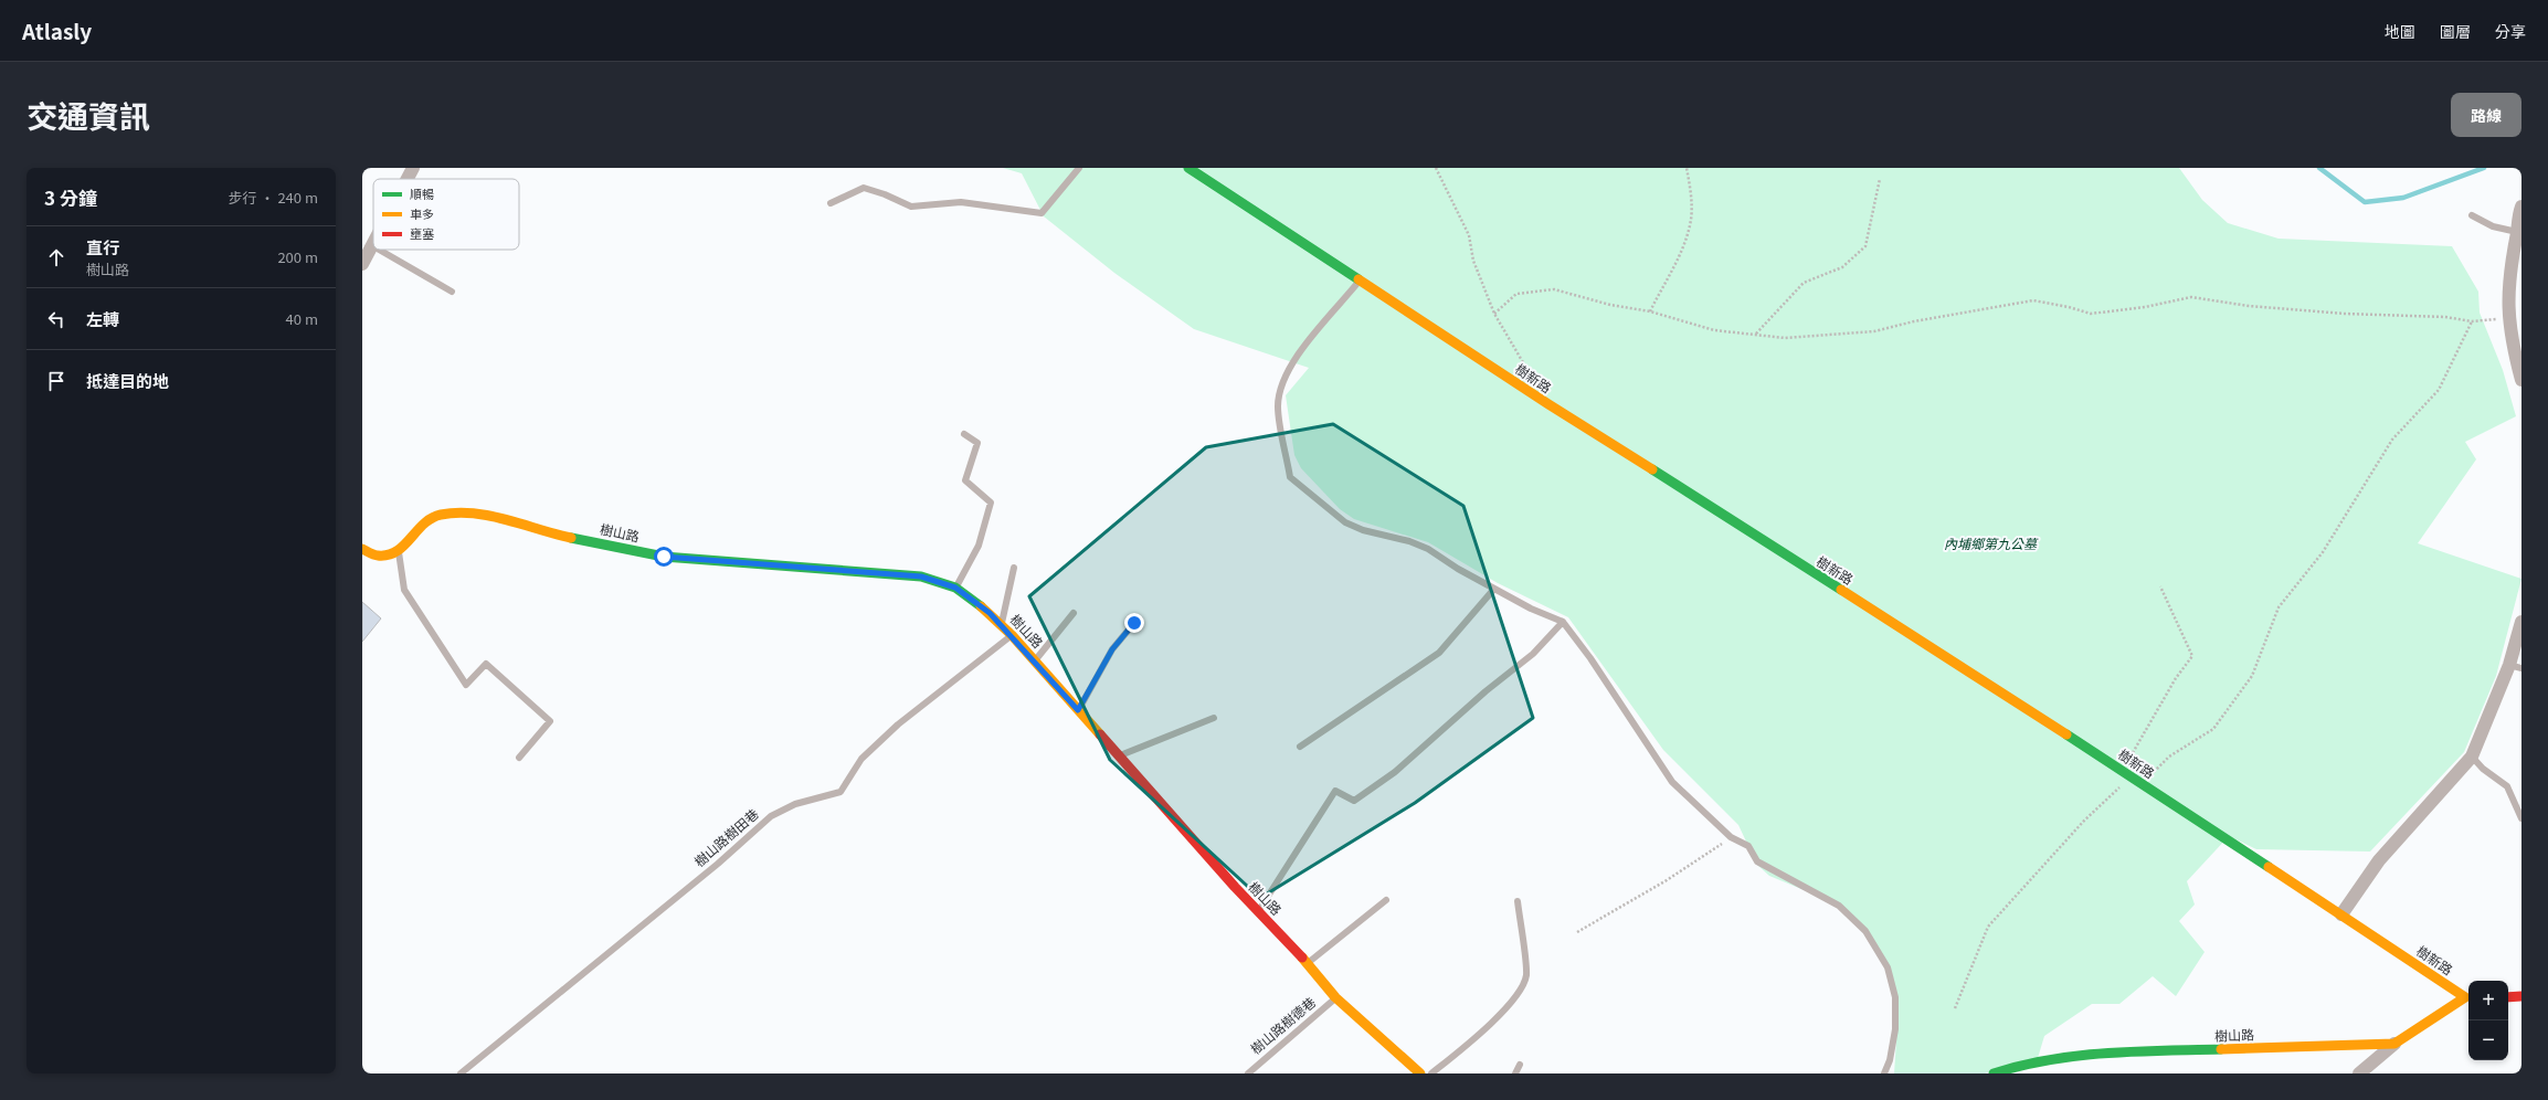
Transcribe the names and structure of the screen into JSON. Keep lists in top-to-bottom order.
{
  "streets": {
    "street": ["樹新路", "樹山路"],
    "lane": ["樹山路樹田巷", "樹山路樹德巷"]
  },
  "crossings": [
    ["樹山路", "樹山路樹田巷"],
    ["樹山路", "樹山路樹德巷"]
  ],
  "parks": ["內埔鄉第九公墓"],
  "legend": ["順暢", "車多", "壅塞"],
  "page": {
    "header": "Atlasly",
    "nav": ["地圖", "圖層", "分享"],
    "title": "交通資訊",
    "buttons": "路線",
    "heading": ["3 分鐘", "步行 · 240 m"],
    "list": [
      ["直行", "樹山路", "200 m"],
      ["左轉", "40 m"],
      "抵達目的地"
    ],
    "map_buttons": ["+", "−"]
  }
}
